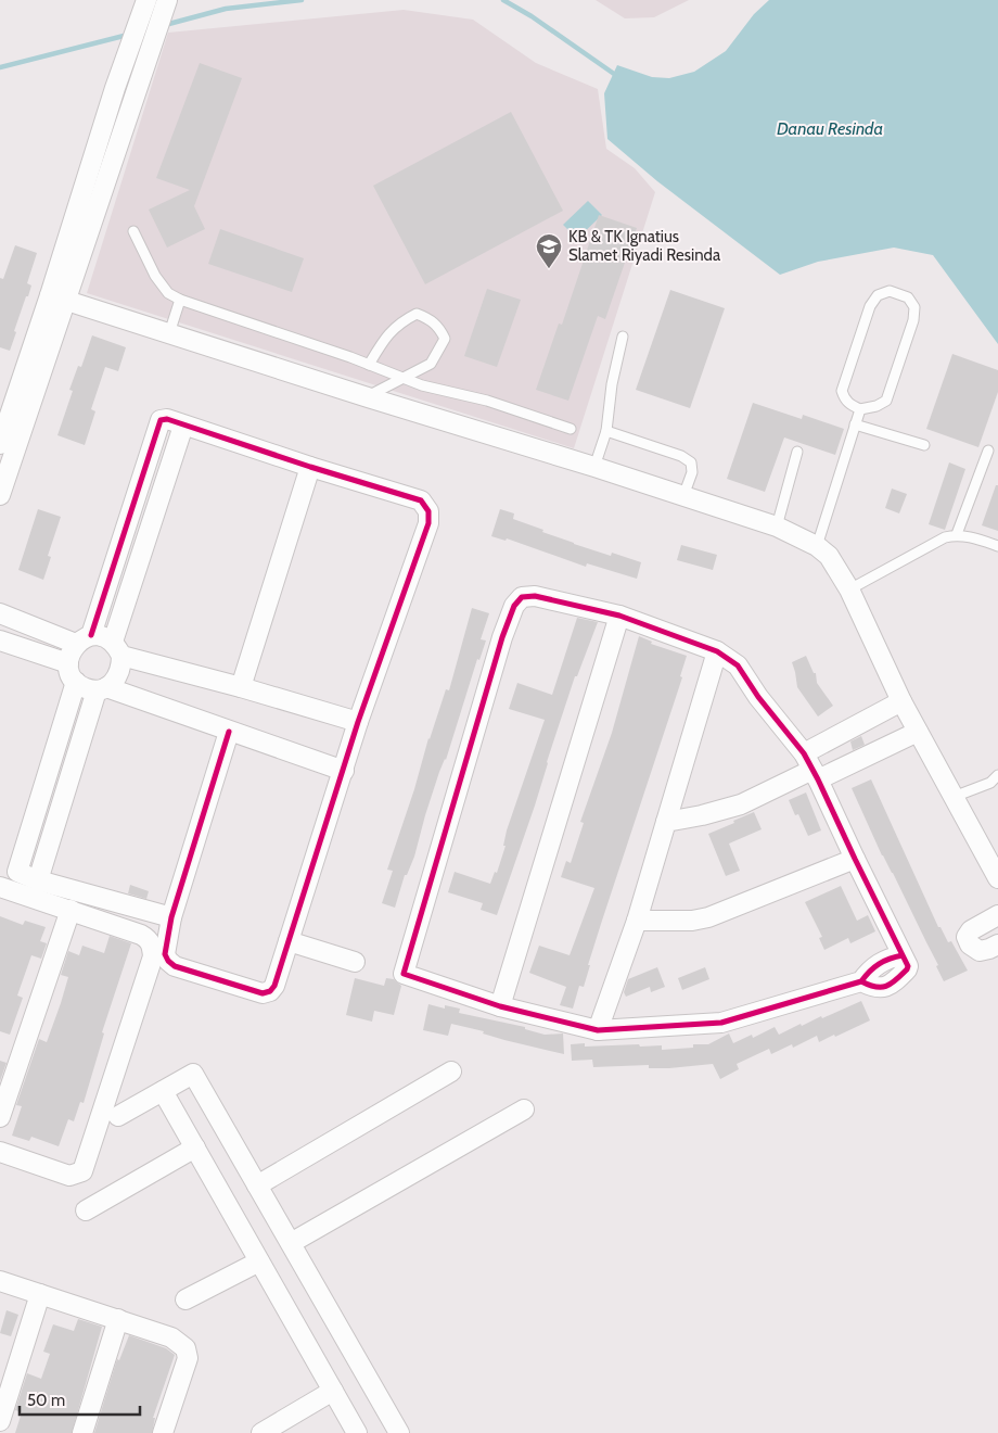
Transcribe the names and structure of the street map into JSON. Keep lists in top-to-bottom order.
{
  "water": ["Danau Resinda"],
  "places": {
    "school or university": ["KB & TK Ignatius Slamet Riyadi Resinda"]
  },
  "scale_bar": "50 m"
}
